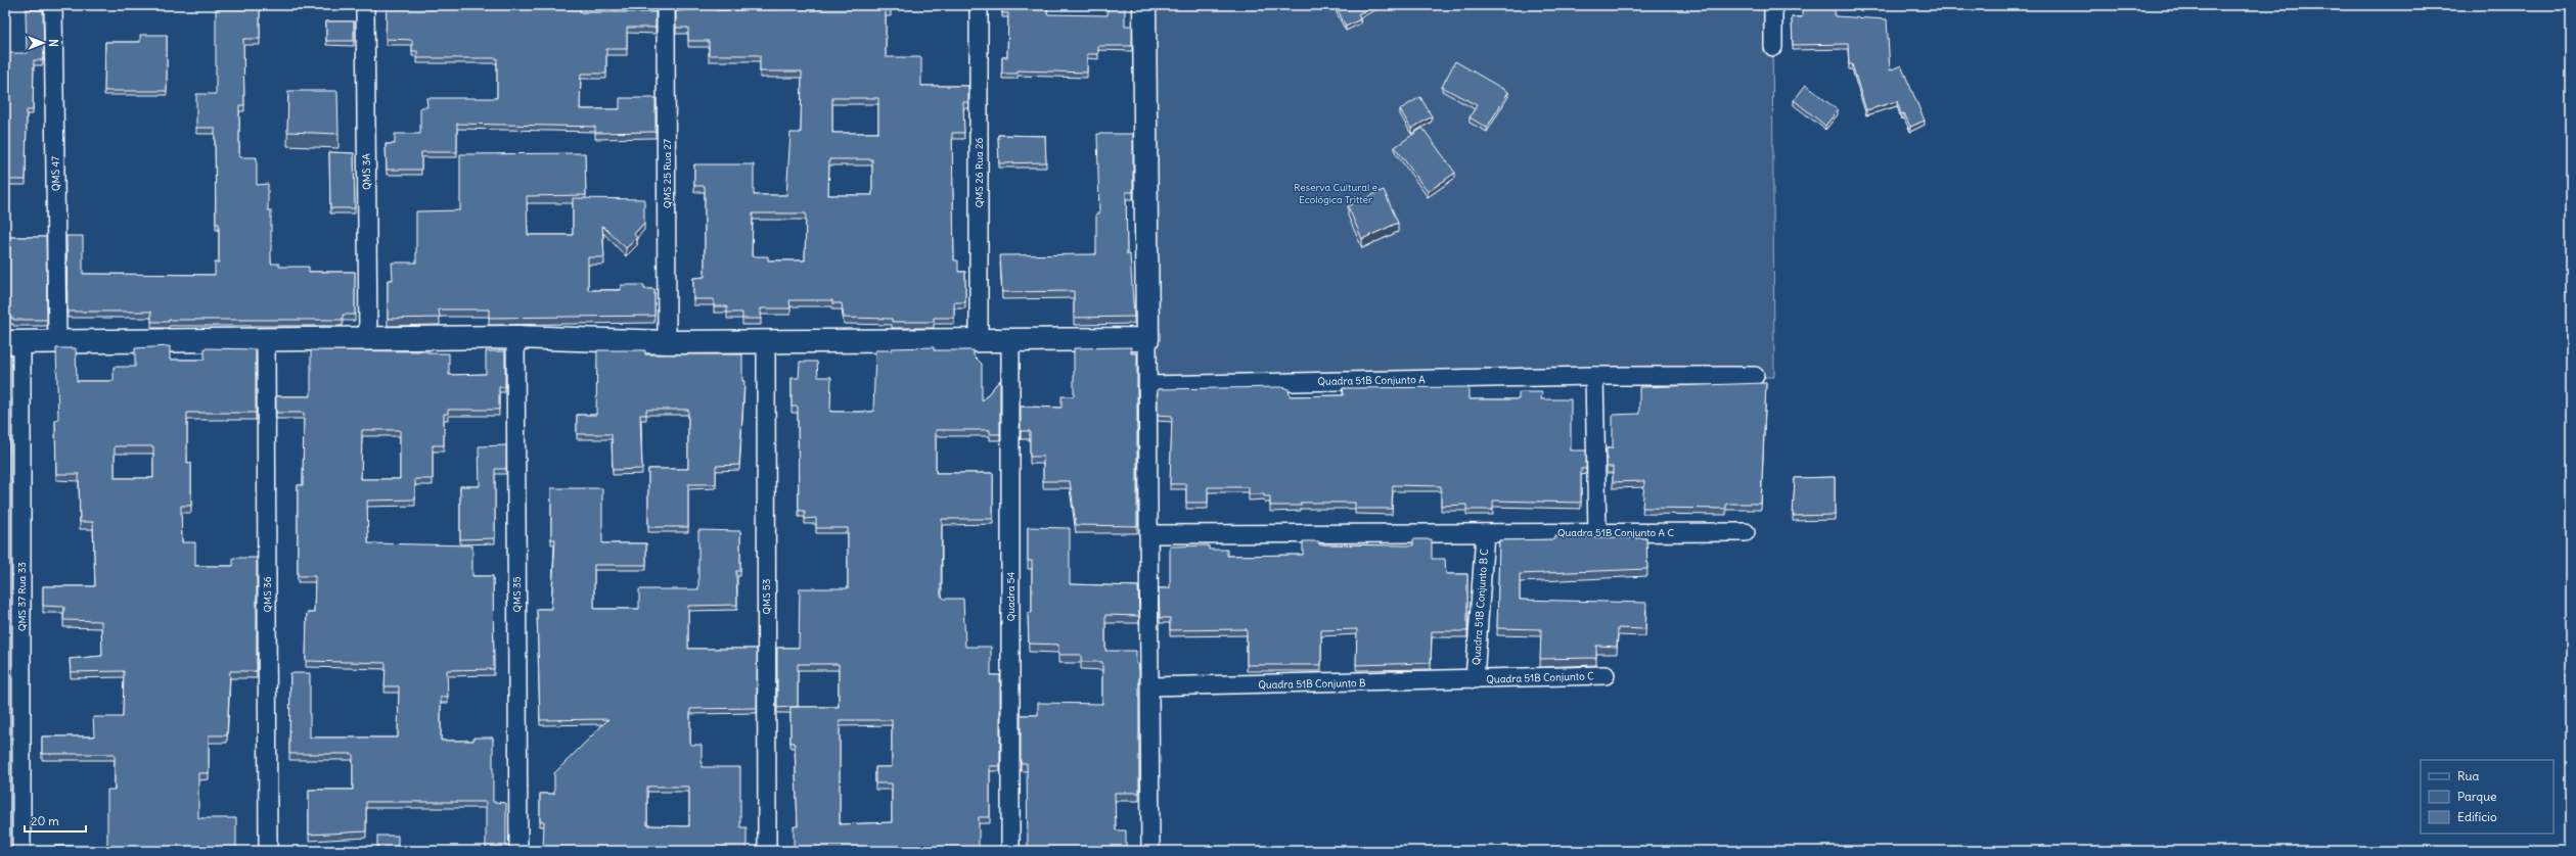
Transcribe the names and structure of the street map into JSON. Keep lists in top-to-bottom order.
{
  "streets": {
    "street": [
      "QMS 3A",
      "QMS 26 Rua 26",
      "QMS 47",
      "QMS 25 Rua 27",
      "Quadra 51B Conjunto A",
      "Quadra 51B Conjunto A C",
      "QMS 36",
      "QMS 35",
      "QMS 37 Rua 33",
      "QMS 53",
      "Quadra 54",
      "Quadra 51B Conjunto B C",
      "Quadra 51B Conjunto C",
      "Quadra 51B Conjunto B"
    ]
  },
  "crossings": [
    ["Quadra 51B Conjunto A C", "Quadra 51B Conjunto B C"],
    ["Quadra 51B Conjunto B C", "Quadra 51B Conjunto C"],
    ["Quadra 51B Conjunto B C", "Quadra 51B Conjunto B"],
    ["Quadra 51B Conjunto C", "Quadra 51B Conjunto B"]
  ],
  "parks": ["Reserva Cultural e Ecológica Tritter"],
  "legend": ["Rua", "Parque", "Edifício"],
  "scale_bar": "20 m",
  "north": "right"
}
